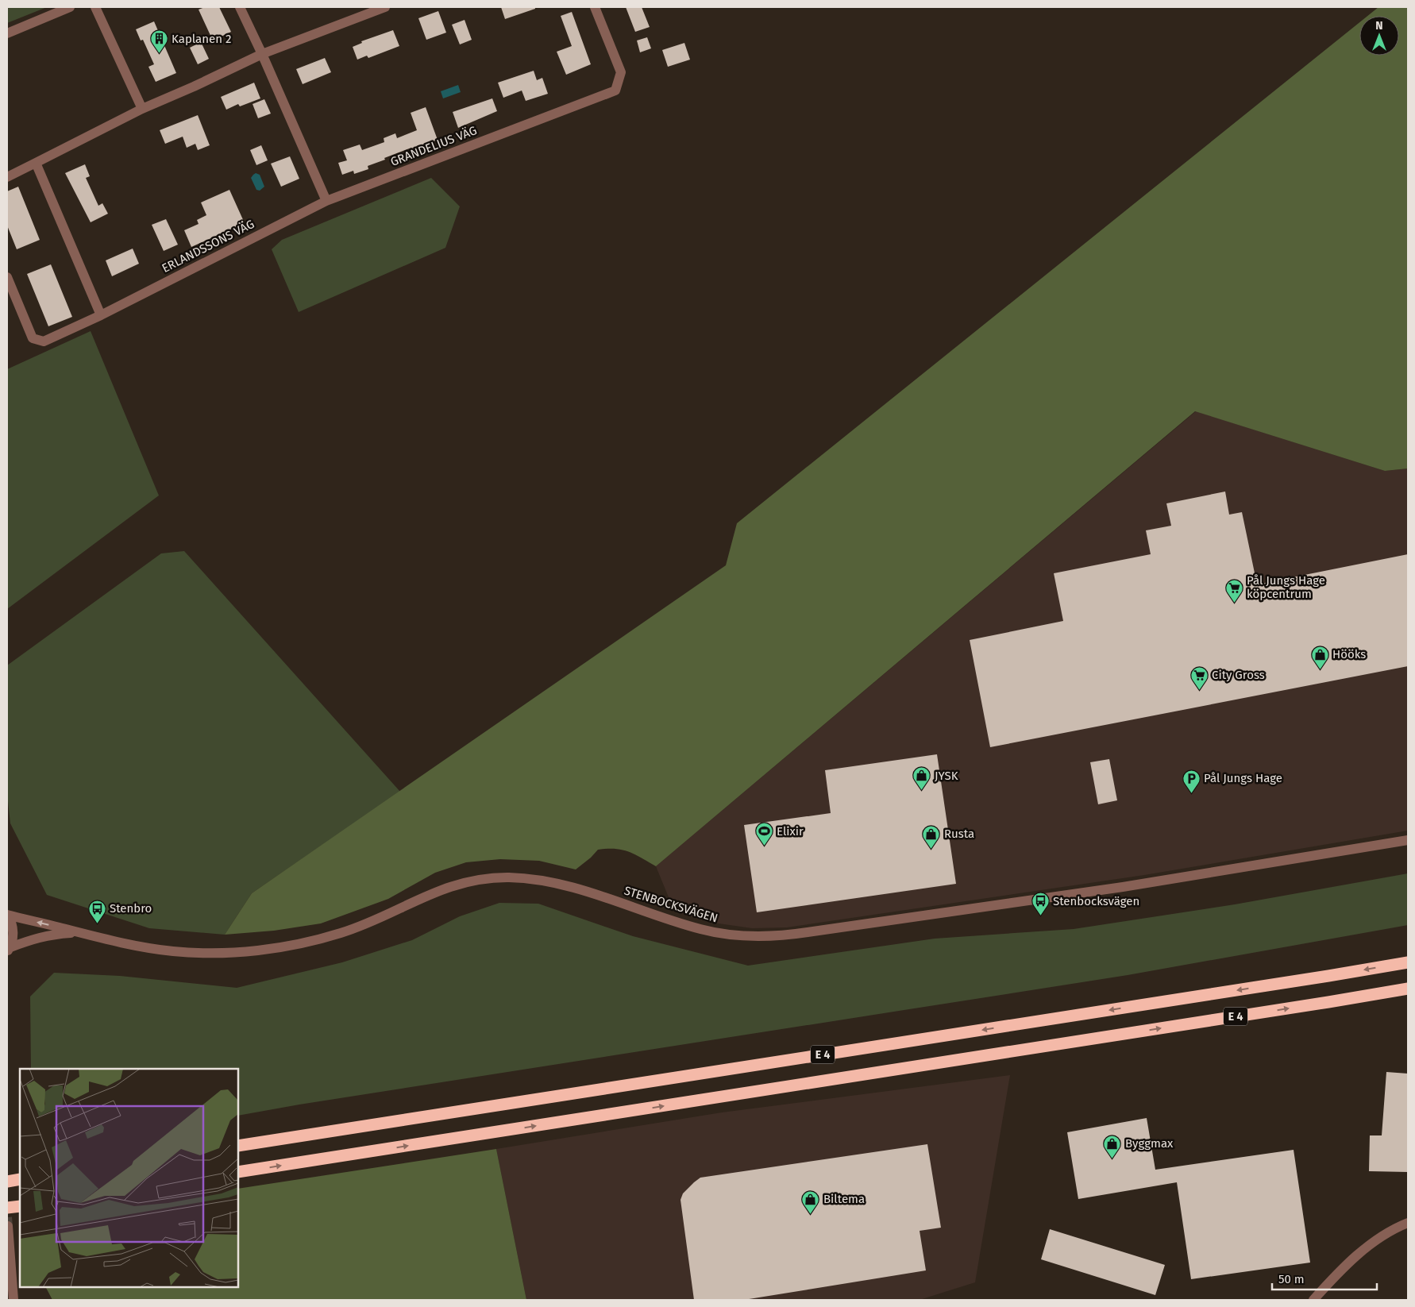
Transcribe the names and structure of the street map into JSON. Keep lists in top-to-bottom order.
{
  "streets": {
    "highway": ["E 4"],
    "street": ["GRANDELIUS VÄG", "ERLANDSSONS VÄG", "STENBOCKSVÄGEN"]
  },
  "crossings": [
    ["GRANDELIUS VÄG", "ERLANDSSONS VÄG"]
  ],
  "places": {
    "building": ["Kaplanen 2"],
    "supermarket": ["Pål Jungs Hage köpcentrum", "City Gross"],
    "shop": [
      "Hööks",
      "JYSK",
      "Rusta",
      "Byggmax",
      "Biltema"
    ],
    "parking": ["Pål Jungs Hage"],
    "sports": ["Elixir"],
    "bus stop": ["Stenbocksvägen", "Stenbro"]
  },
  "scale_bar": "50 m",
  "north": "top"
}
